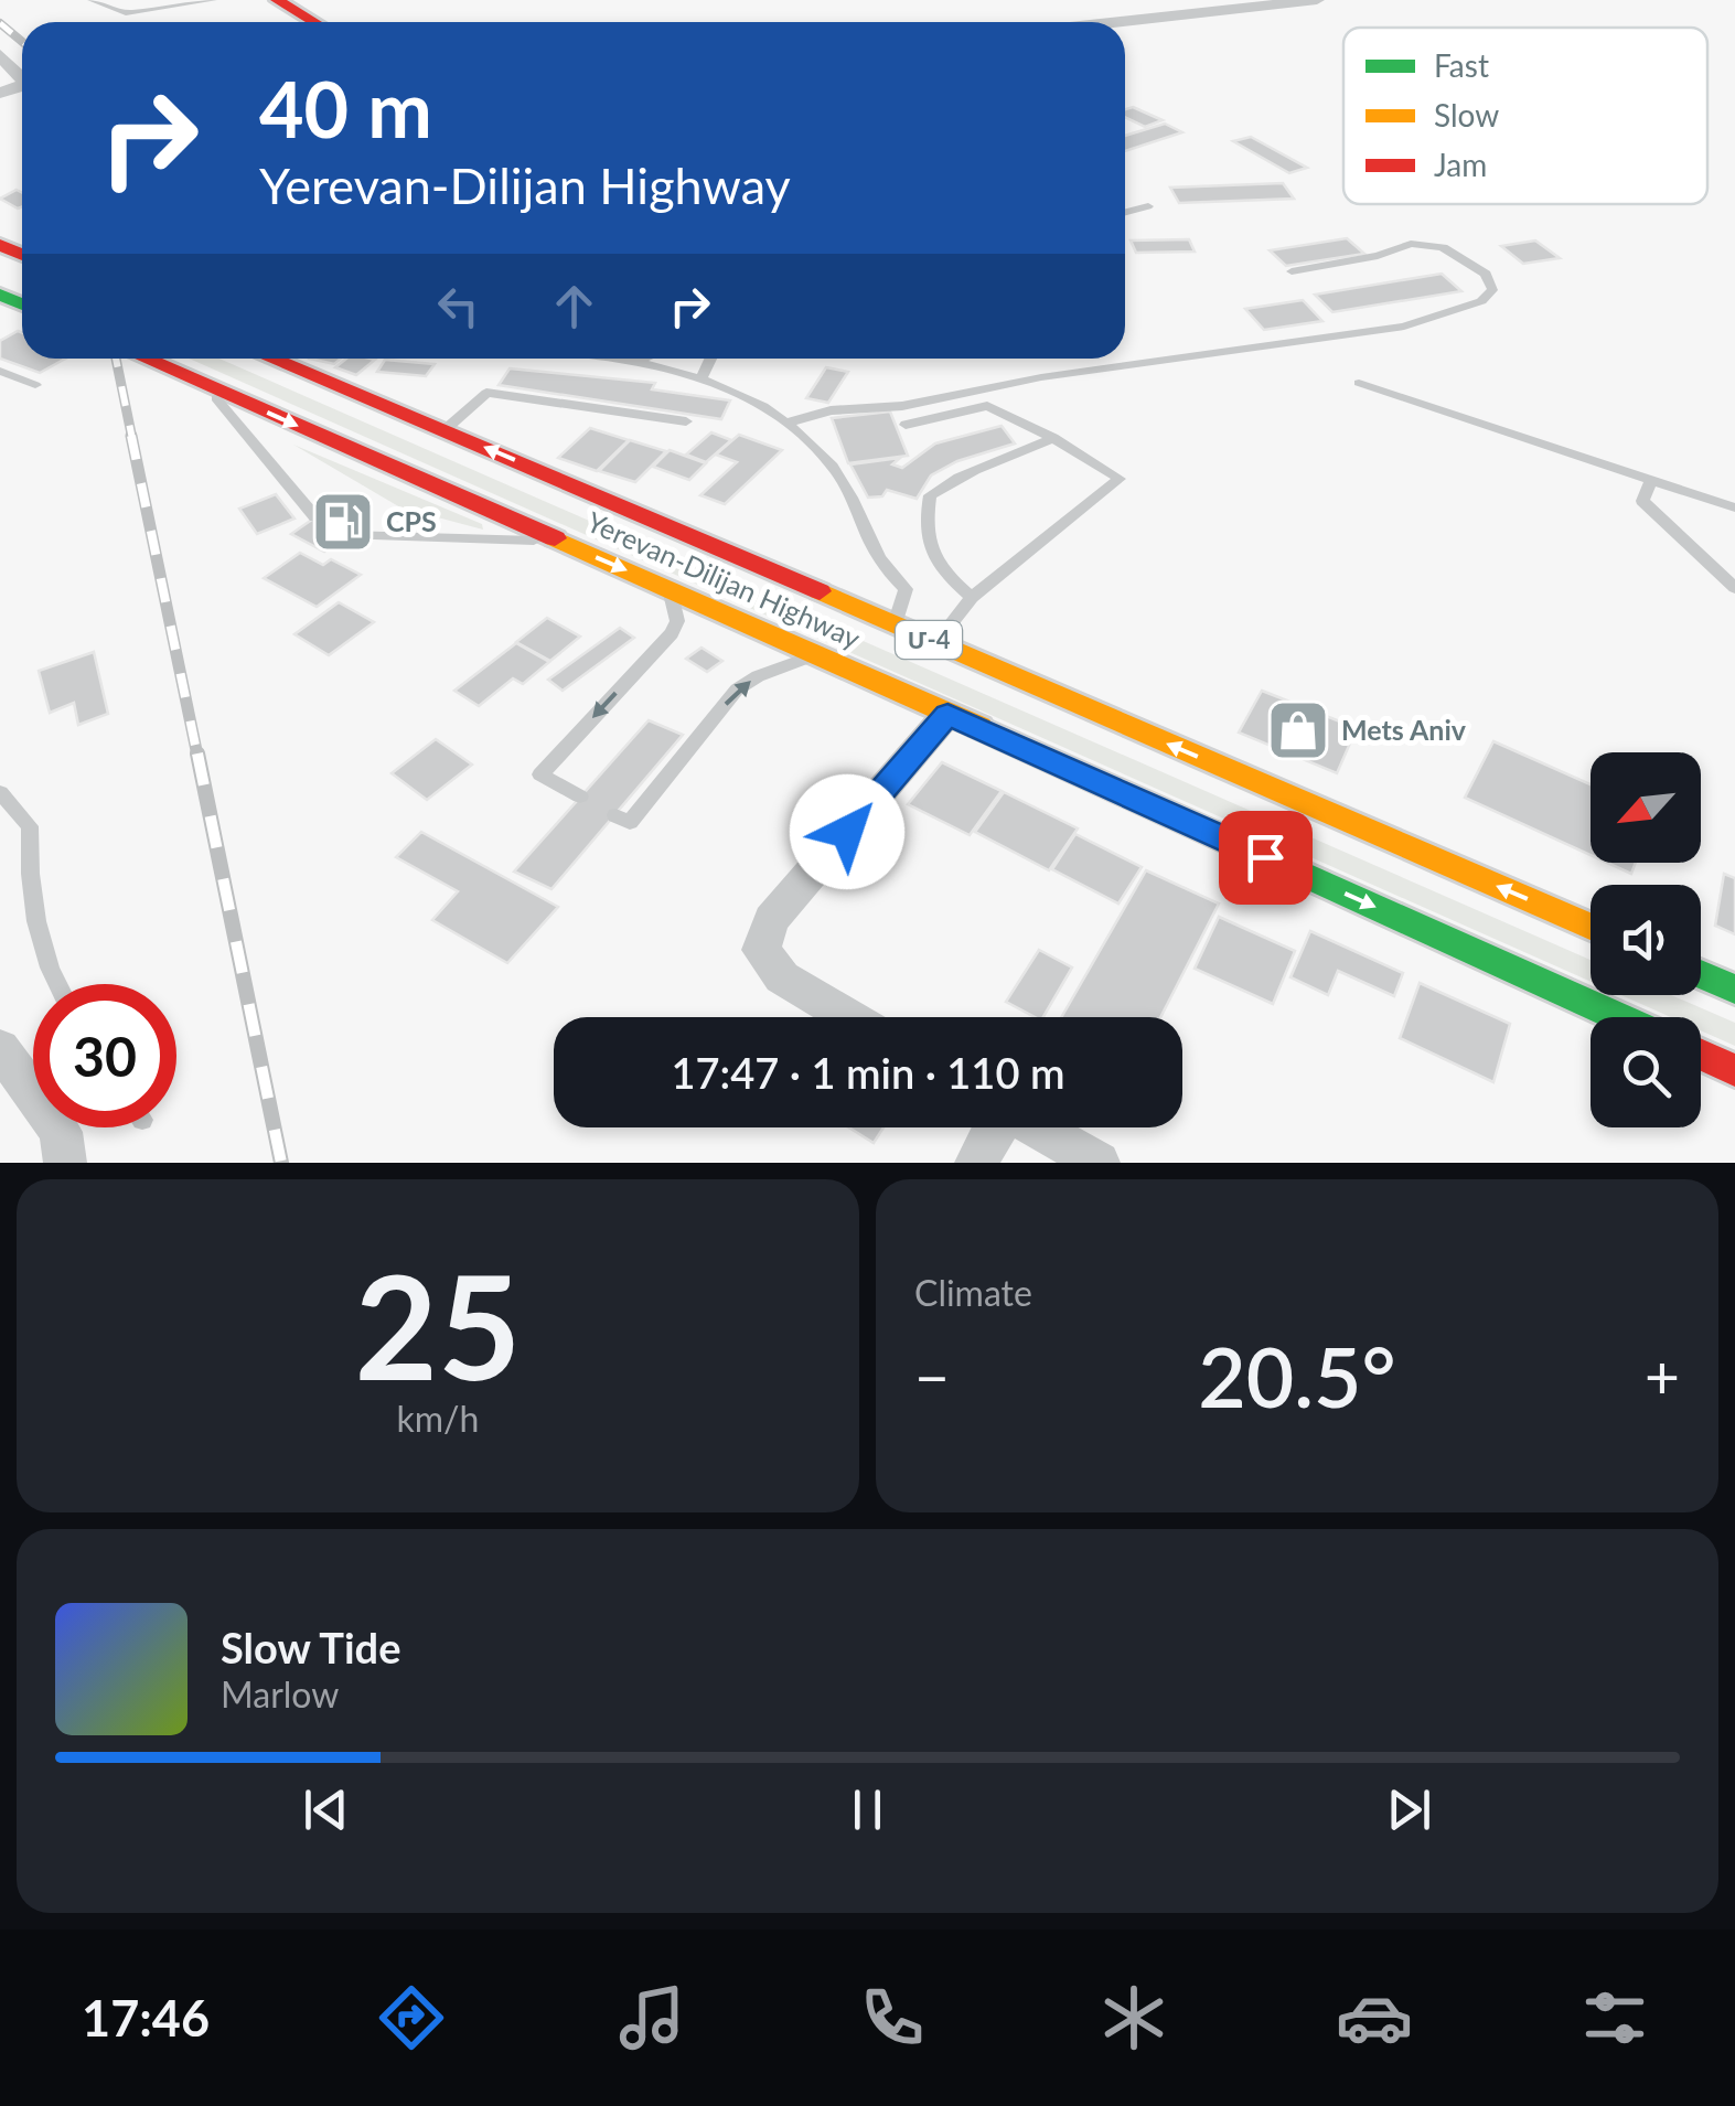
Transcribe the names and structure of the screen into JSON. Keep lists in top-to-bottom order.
{
  "streets": {
    "main road": ["Yerevan-Dilijan Highway", "Մ-4"]
  },
  "places": {
    "fuel station": ["CPS"],
    "shop": ["Mets Aniv"]
  },
  "legend": ["Fast", "Slow", "Jam"],
  "north": "bottom left",
  "page": {
    "turn": ["40 m", "Yerevan-Dilijan Highway"],
    "limit": "30",
    "trip": "17:47 · 1 min · 110 m",
    "tile": [
      ["25", "km/h"],
      "Climate"
    ],
    "heat": ["−", "20.5°", "+"],
    "song": ["Slow Tide", "Marlow"],
    "tabs": "17:46"
  }
}
